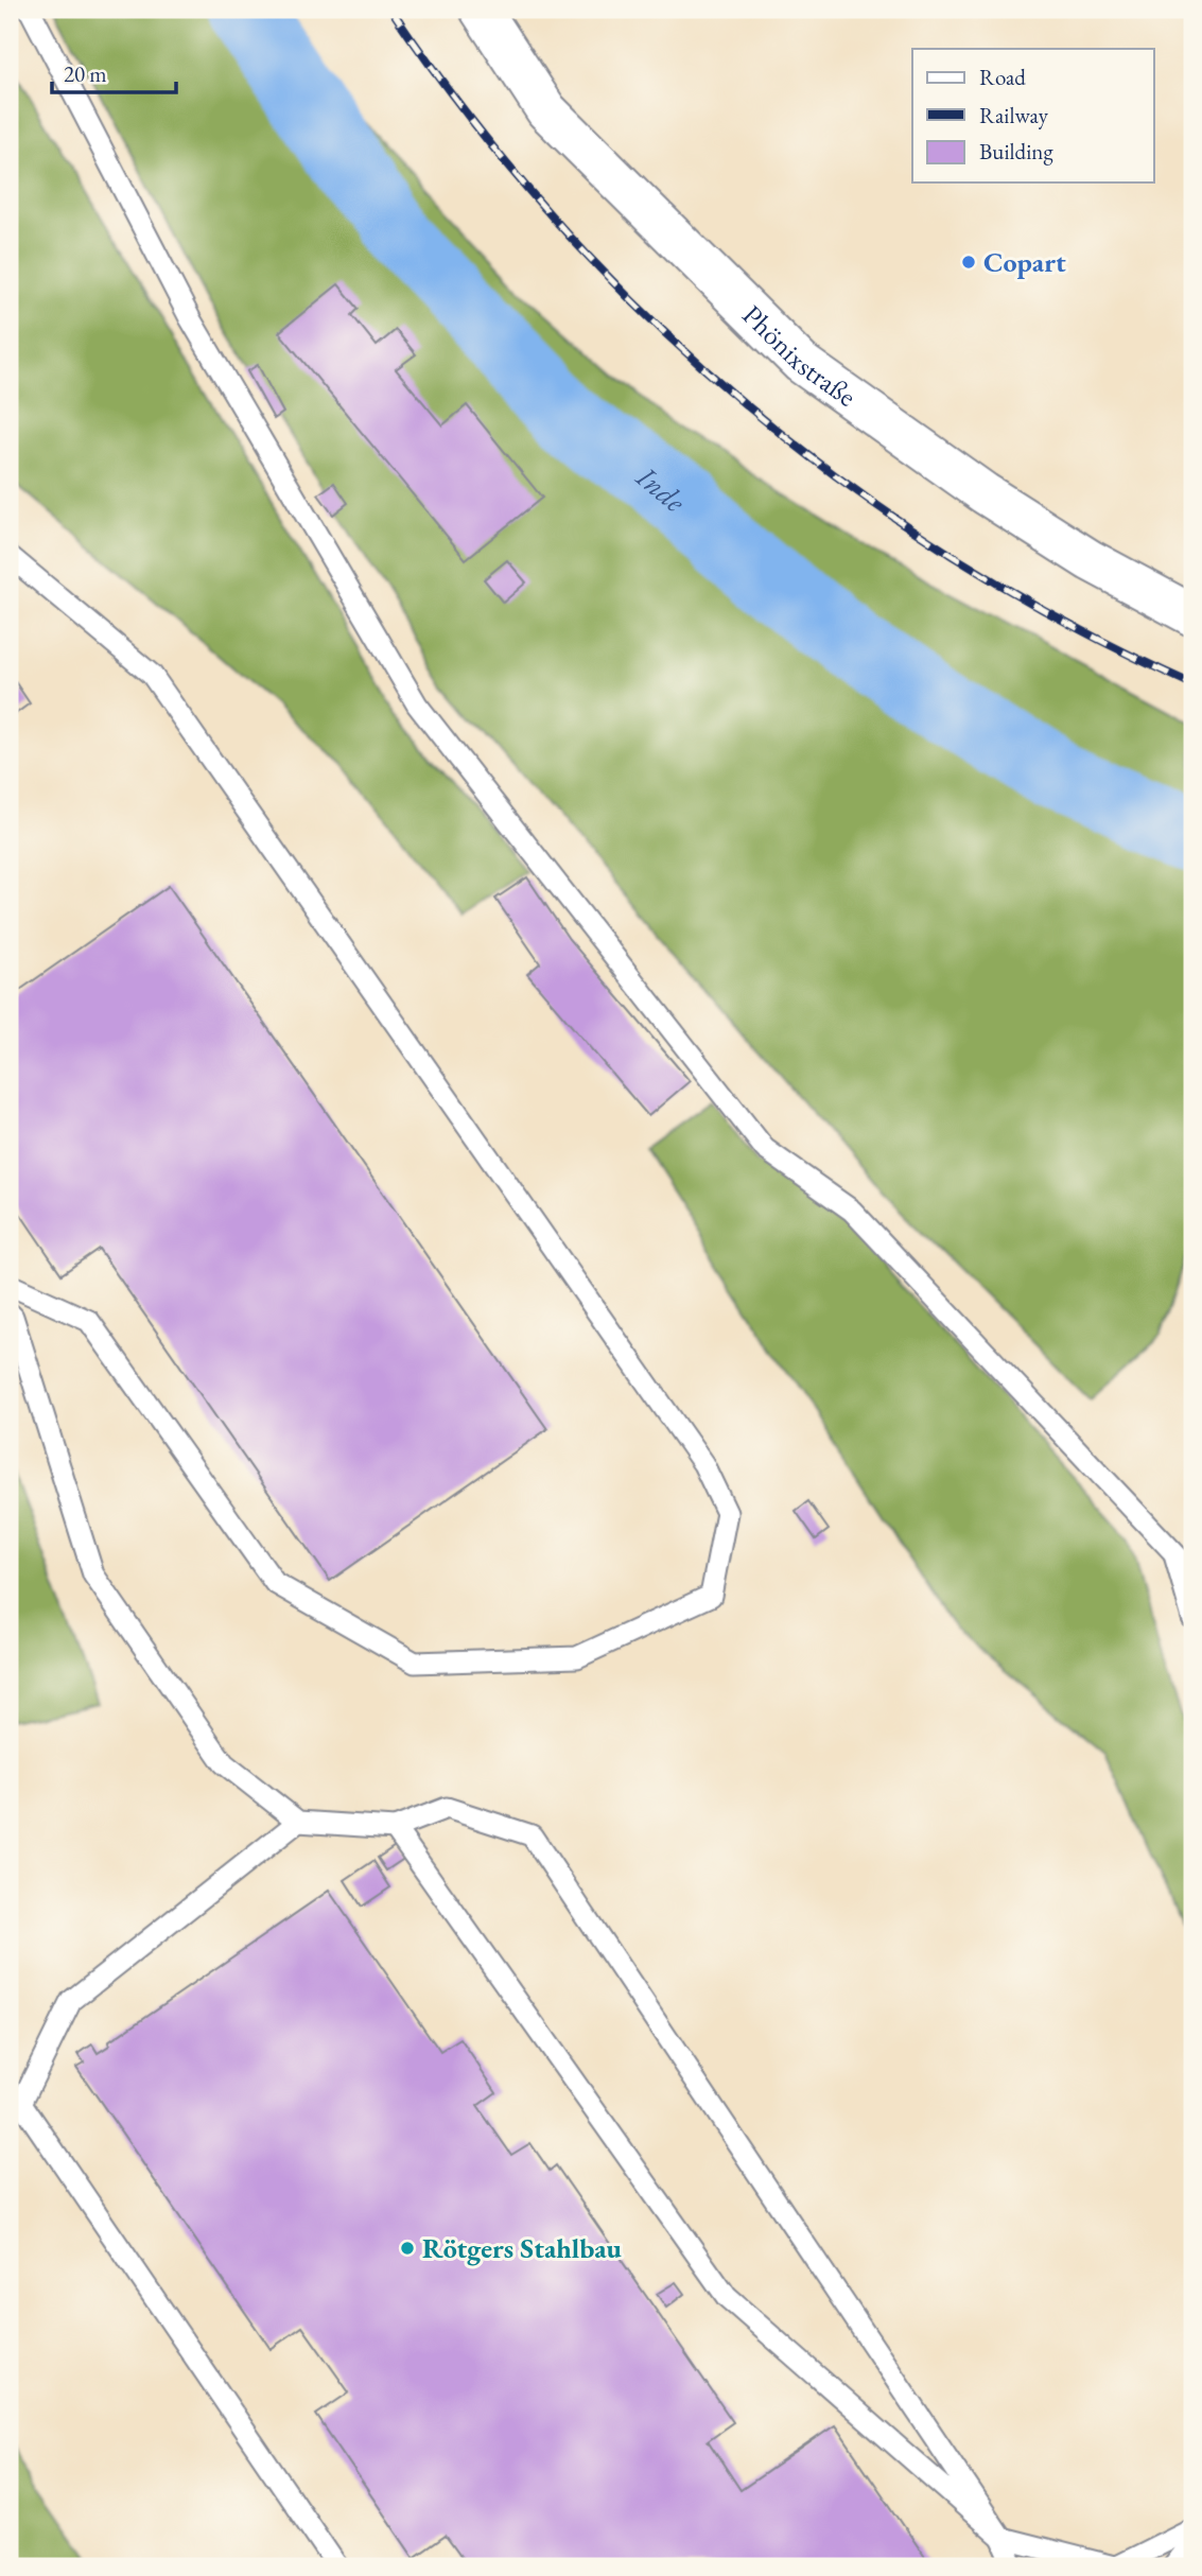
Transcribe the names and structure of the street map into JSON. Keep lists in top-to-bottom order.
{
  "streets": {
    "main road": ["Phönixstraße"]
  },
  "water": ["Inde"],
  "places": ["Copart", "Rötgers Stahlbau"],
  "legend": ["Road", "Railway", "Building"],
  "scale_bar": "20 m"
}
